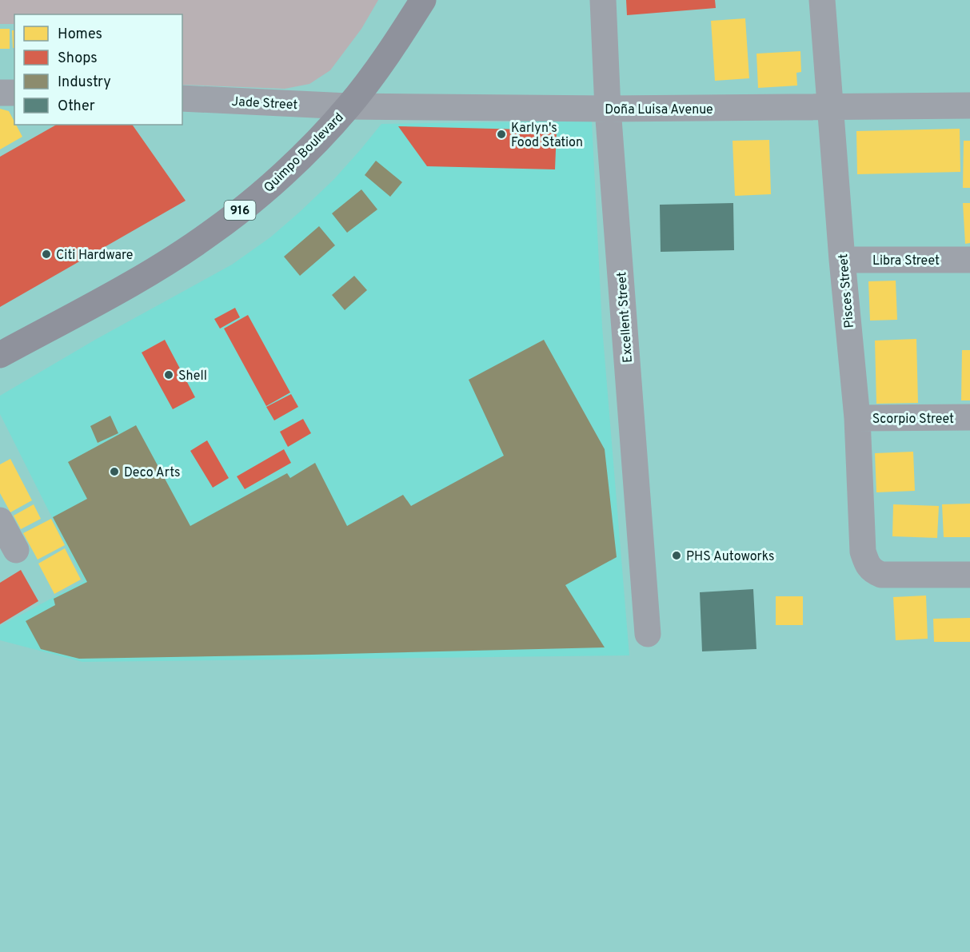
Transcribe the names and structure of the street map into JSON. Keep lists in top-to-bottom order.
{
  "streets": {
    "main road": ["Quimpo Boulevard", "916"],
    "street": [
      "Jade Street",
      "Doña Luisa Avenue",
      "Libra Street",
      "Pisces Street",
      "Excellent Street",
      "Scorpio Street"
    ]
  },
  "crossings": [
    ["Jade Street", "Doña Luisa Avenue"],
    ["Jade Street", "Quimpo Boulevard"],
    ["Doña Luisa Avenue", "Quimpo Boulevard"],
    ["Doña Luisa Avenue", "Pisces Street"],
    ["Doña Luisa Avenue", "Excellent Street"],
    ["Libra Street", "Pisces Street"],
    ["Pisces Street", "Scorpio Street"]
  ],
  "places": [
    "Karlyn's Food Station",
    "Citi Hardware",
    "Shell",
    "Deco Arts",
    "PHS Autoworks"
  ],
  "legend": [
    "Homes",
    "Shops",
    "Industry",
    "Other"
  ]
}
